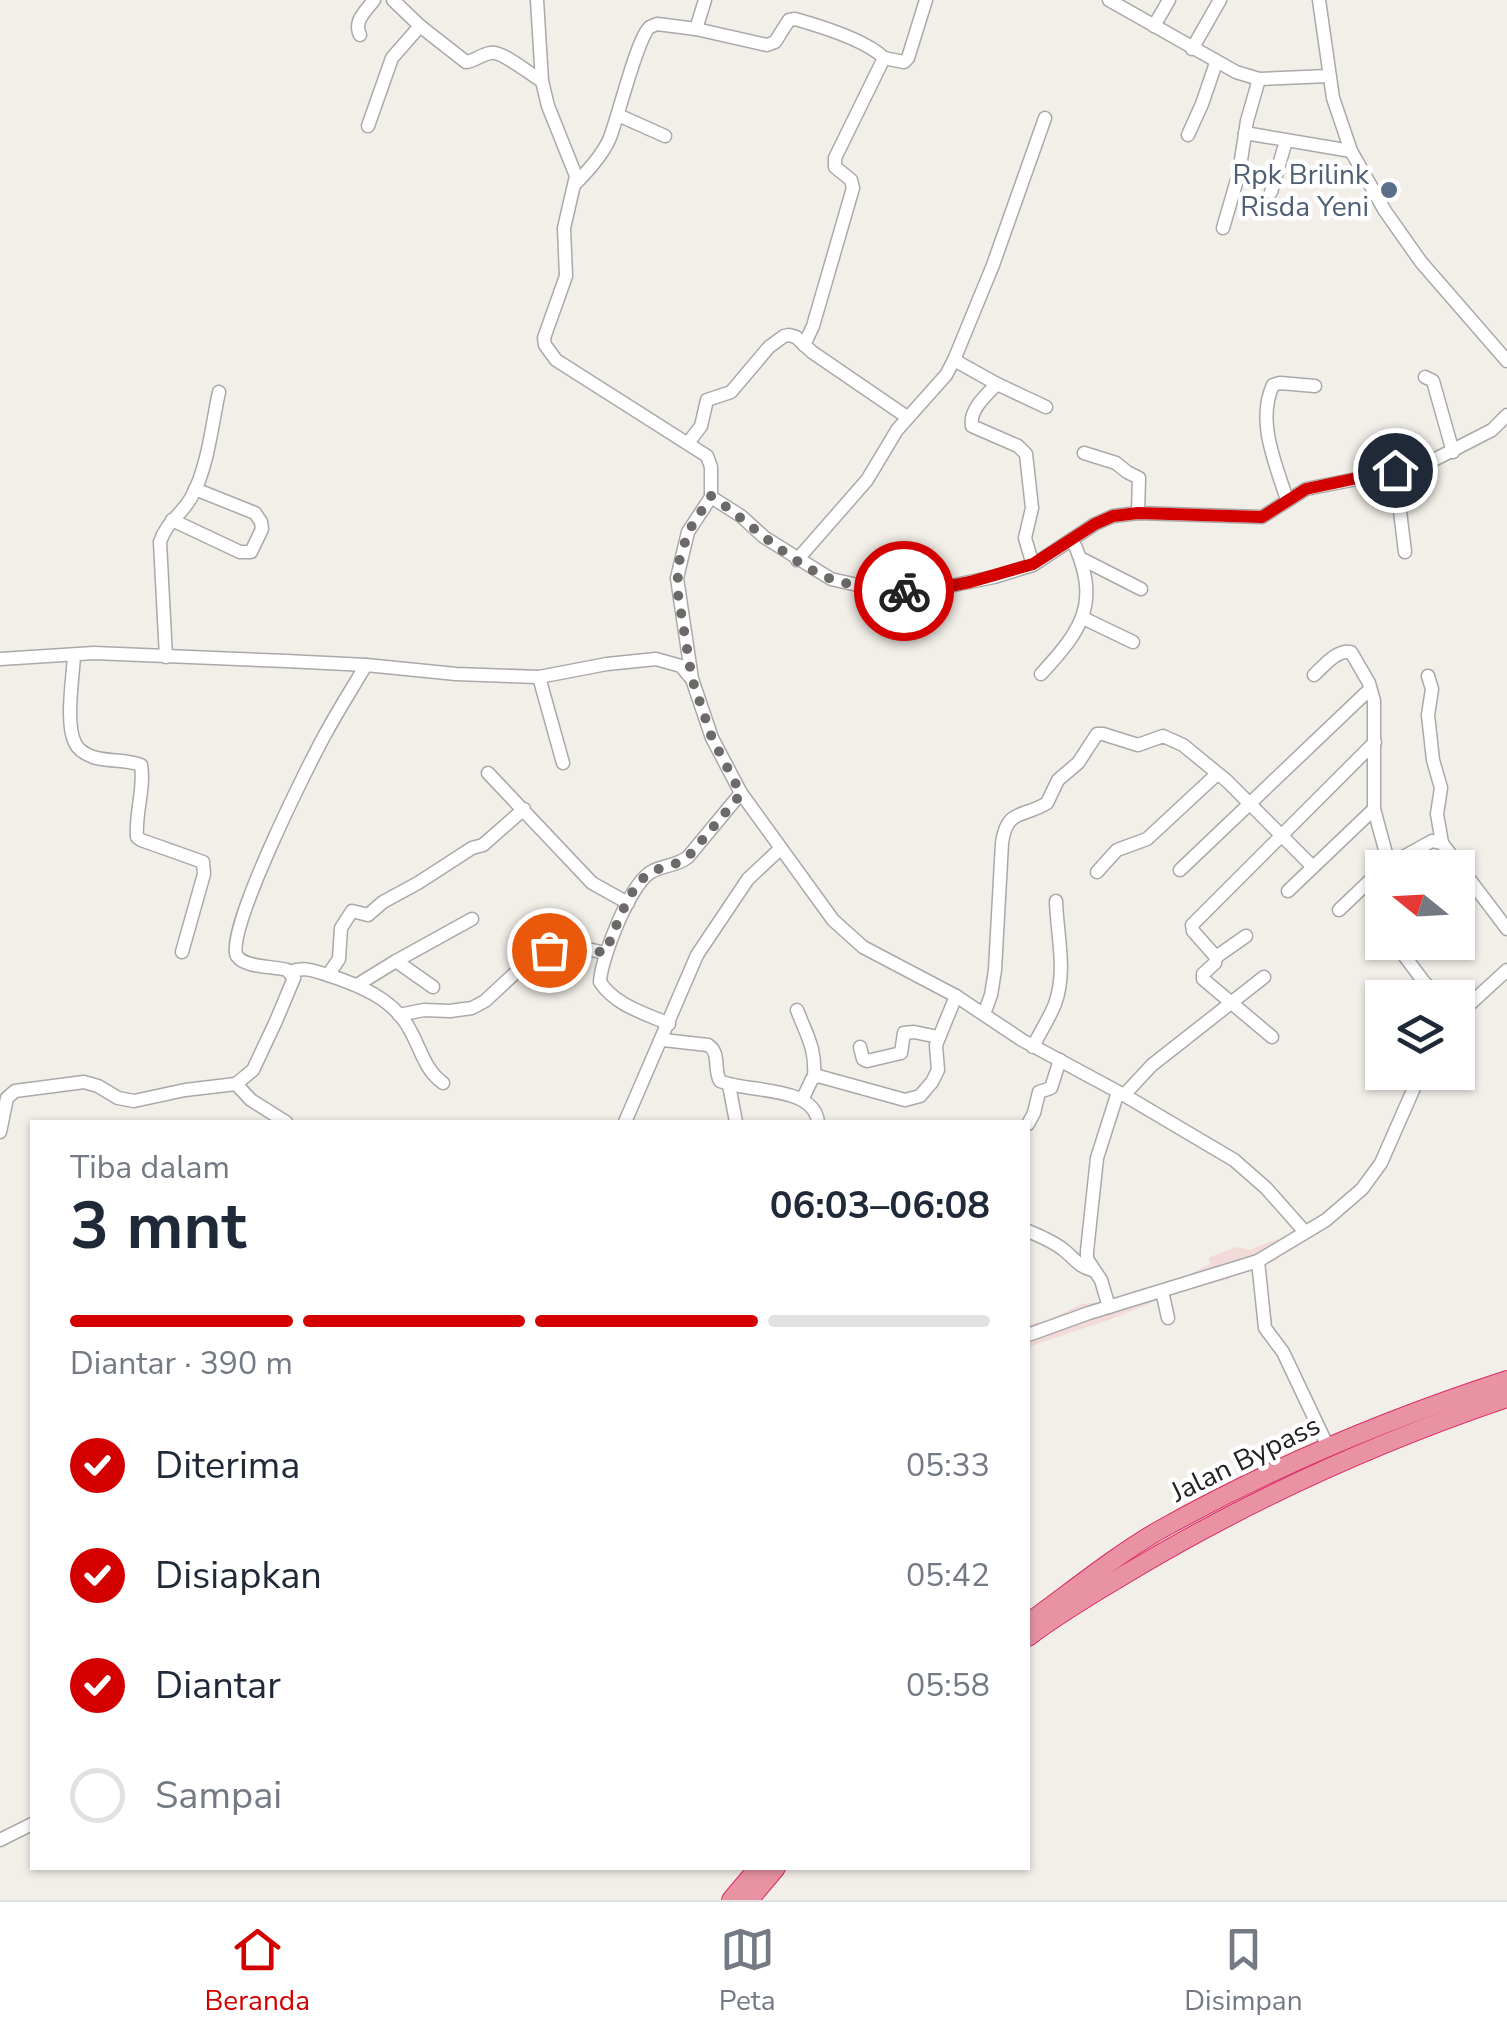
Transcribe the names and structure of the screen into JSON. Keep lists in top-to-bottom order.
{
  "streets": {
    "highway": ["Jalan Bypass"]
  },
  "places": ["Rpk Brilink Risda Yeni"],
  "north": "left",
  "page": {
    "heading": ["3 mnt", "Tiba dalam", "06:03–06:08"],
    "bar": "Diantar · 390 m",
    "list": [
      ["Diterima", "05:33"],
      ["Disiapkan", "05:42"],
      ["Diantar", "05:58"],
      "Sampai"
    ],
    "tabs": ["Beranda", "Peta", "Disimpan"]
  }
}
